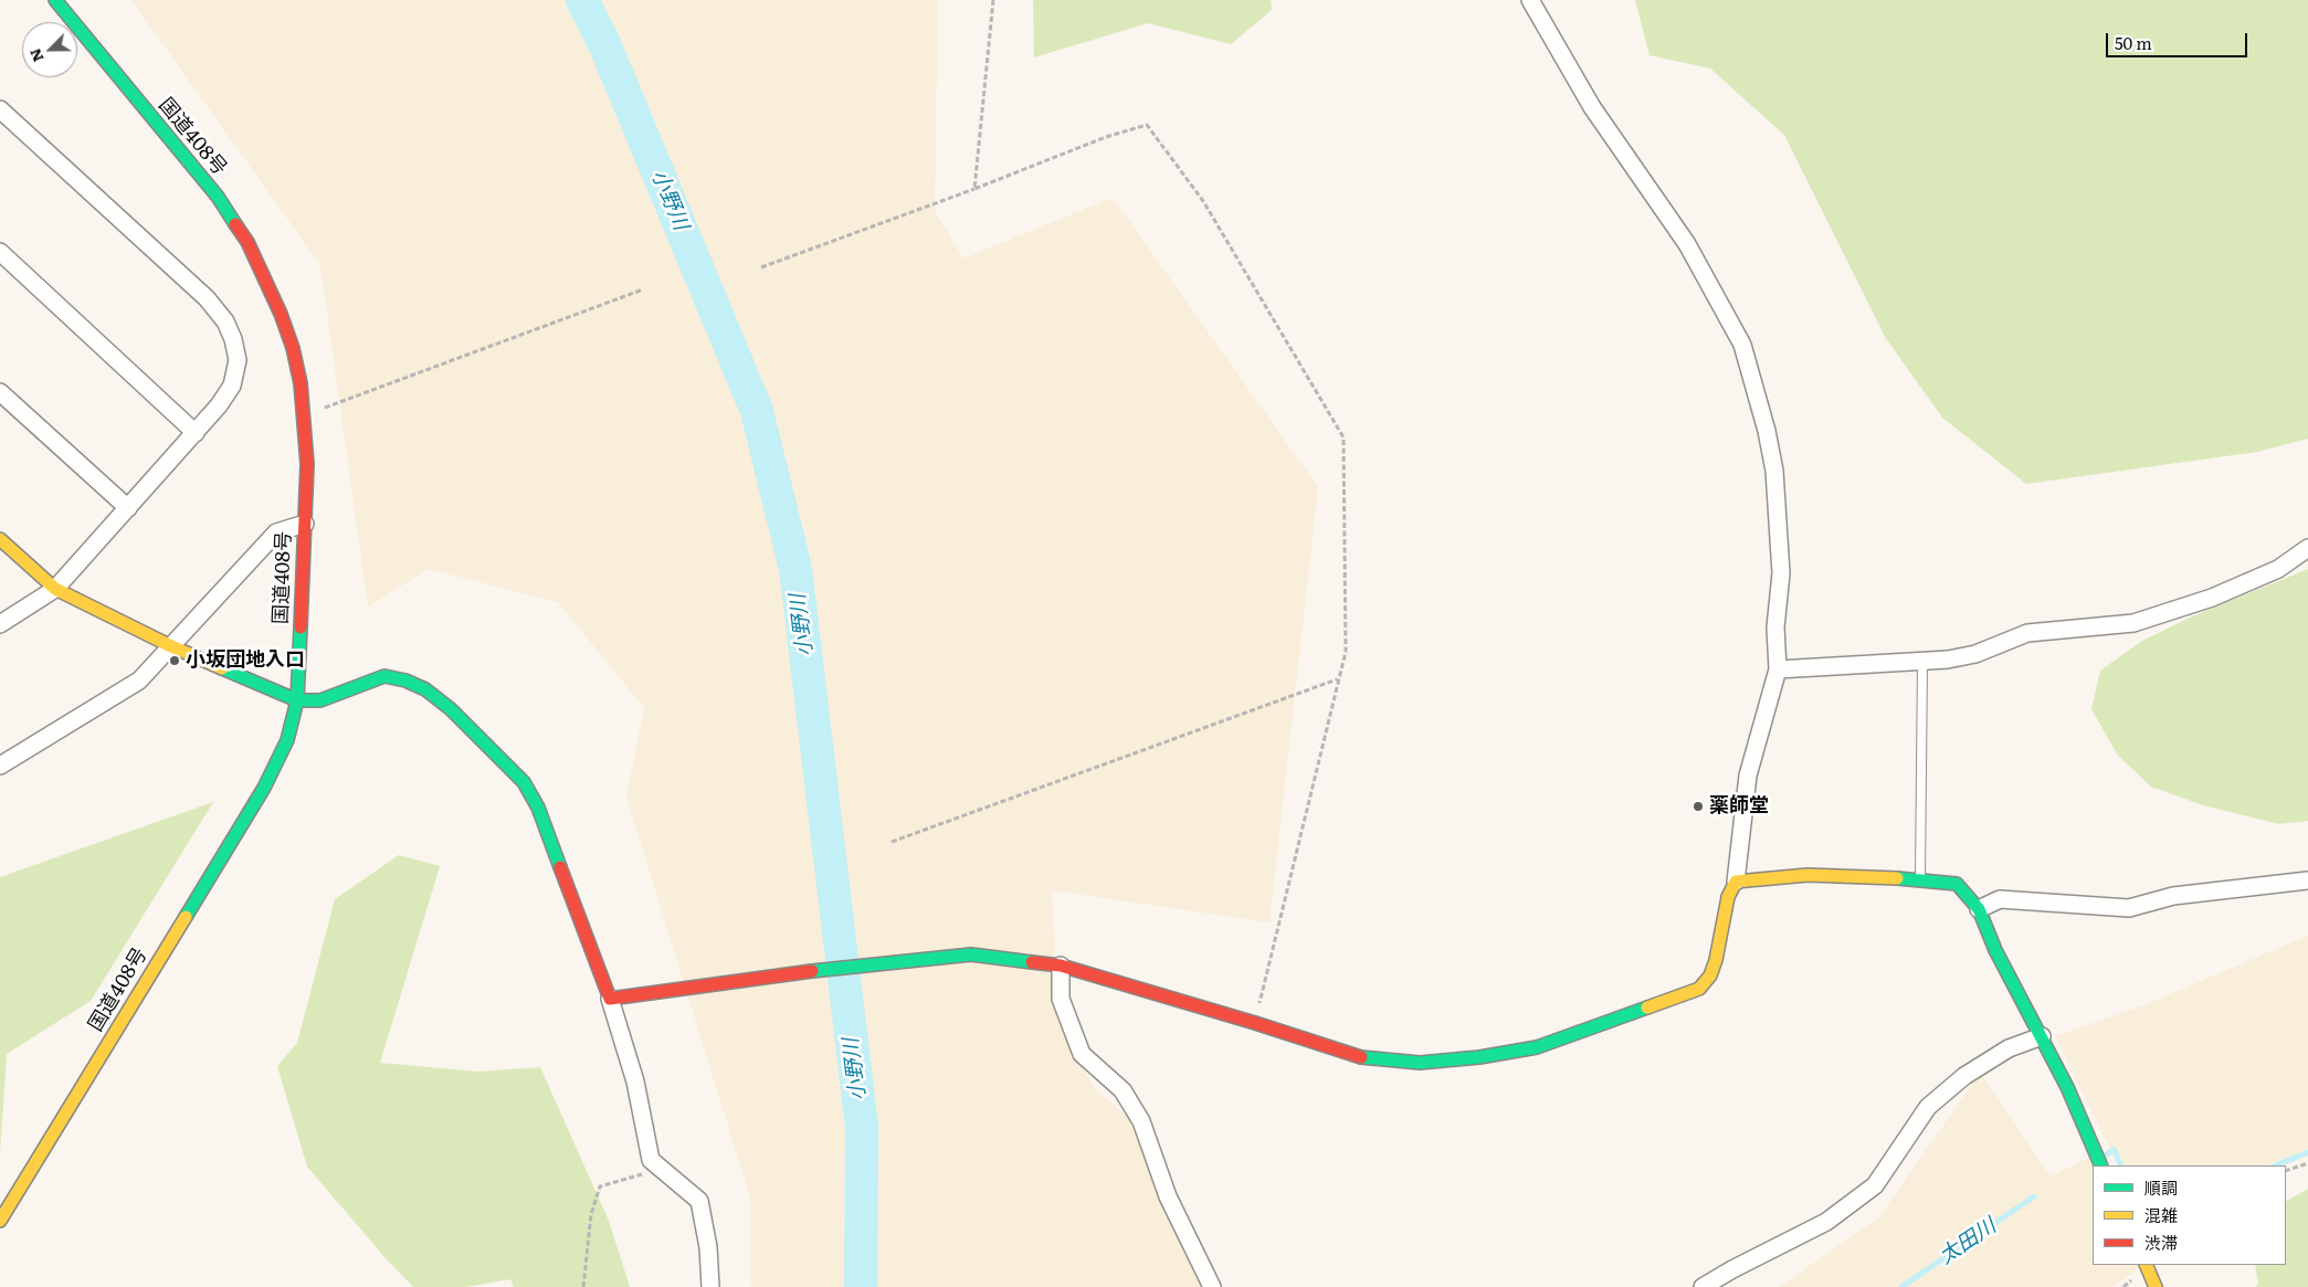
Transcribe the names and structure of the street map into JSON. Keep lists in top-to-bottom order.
{
  "streets": {
    "main road": ["国道408号"]
  },
  "water": ["小野川", "太田川"],
  "places": ["小坂団地入口", "薬師堂"],
  "legend": ["順調", "混雑", "渋滞"],
  "scale_bar": "50 m",
  "north": "bottom left"
}
